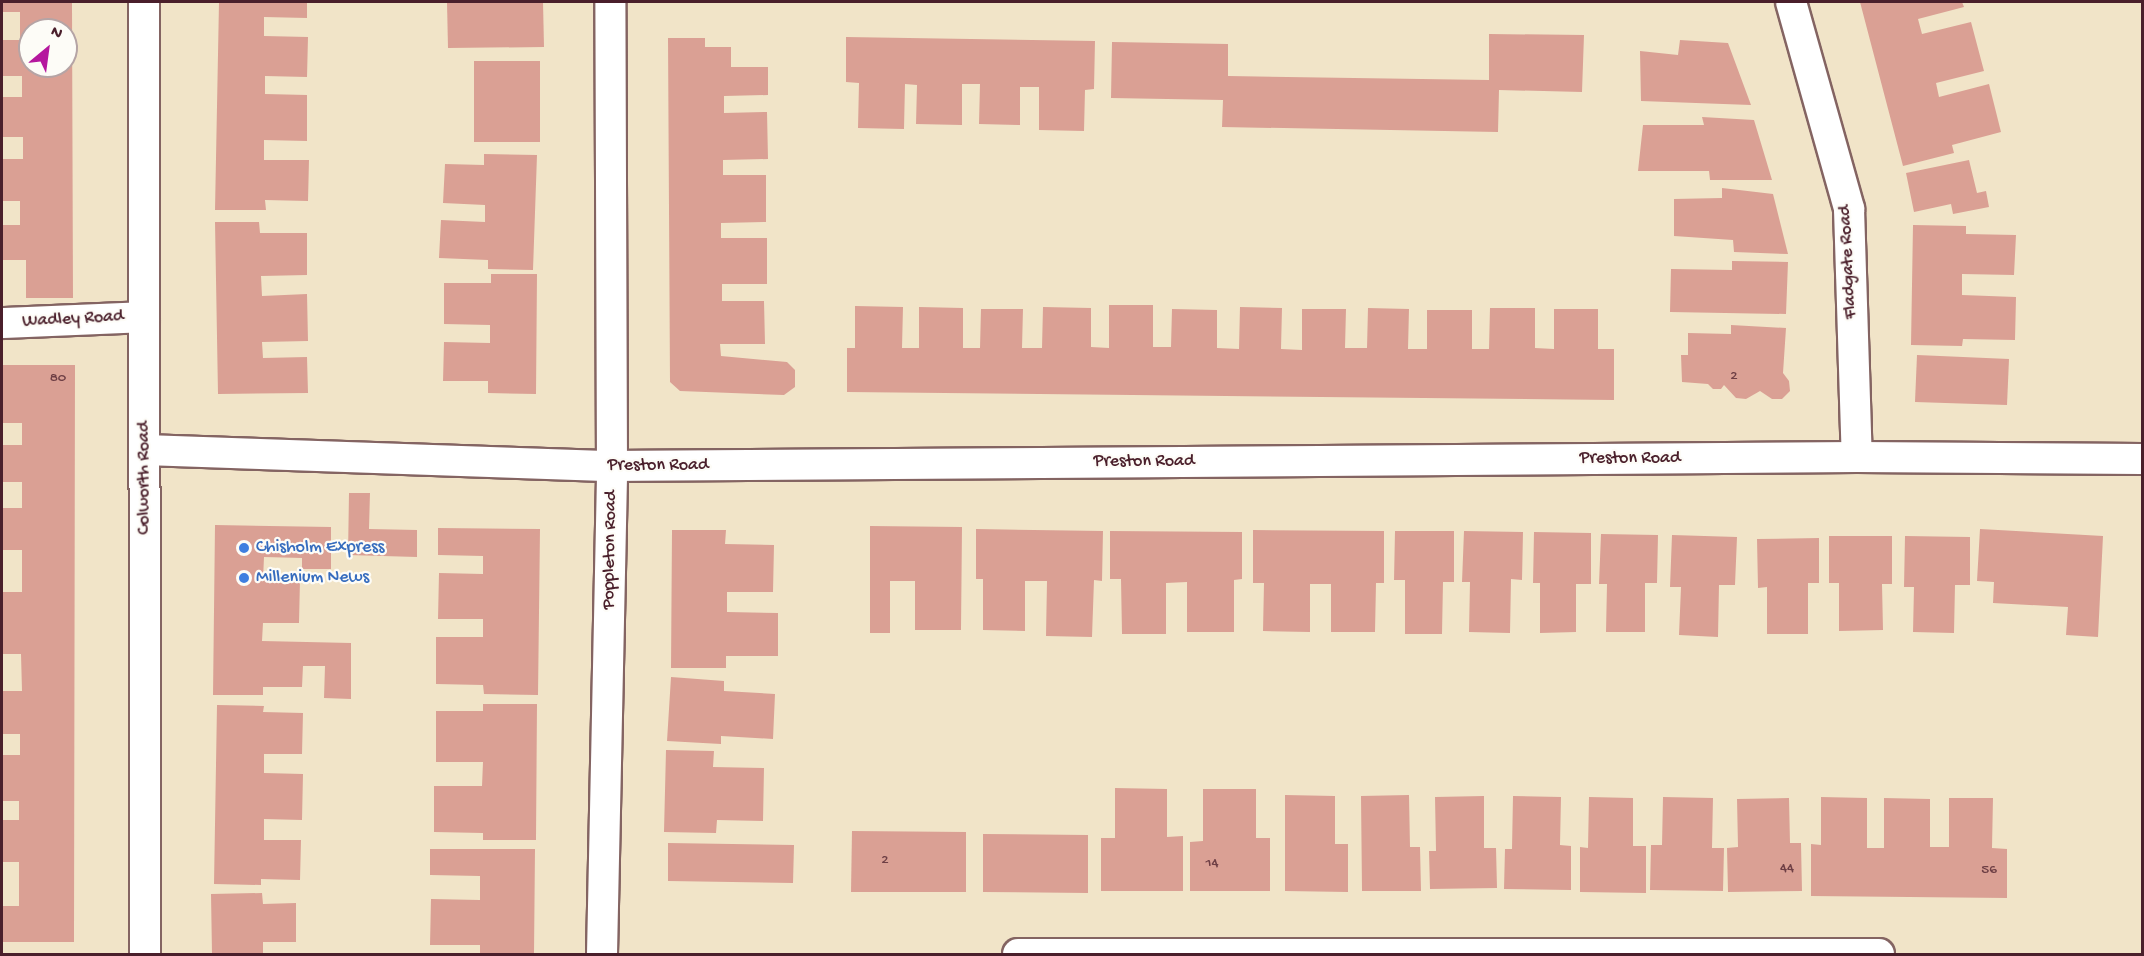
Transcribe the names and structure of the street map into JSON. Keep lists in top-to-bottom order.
{
  "streets": {
    "street": [
      "Fladgate Road",
      "Wadley Road",
      "Preston Road",
      "Colworth Road",
      "Poppleton Road"
    ]
  },
  "crossings": [
    ["Fladgate Road", "Preston Road"],
    ["Wadley Road", "Colworth Road"],
    ["Preston Road", "Colworth Road"],
    ["Preston Road", "Poppleton Road"]
  ],
  "places": ["Chisholm Express", "Millenium News"],
  "house_numbers": [
    "2",
    "80",
    "2",
    "14",
    "44",
    "56"
  ],
  "north": "top right"
}
